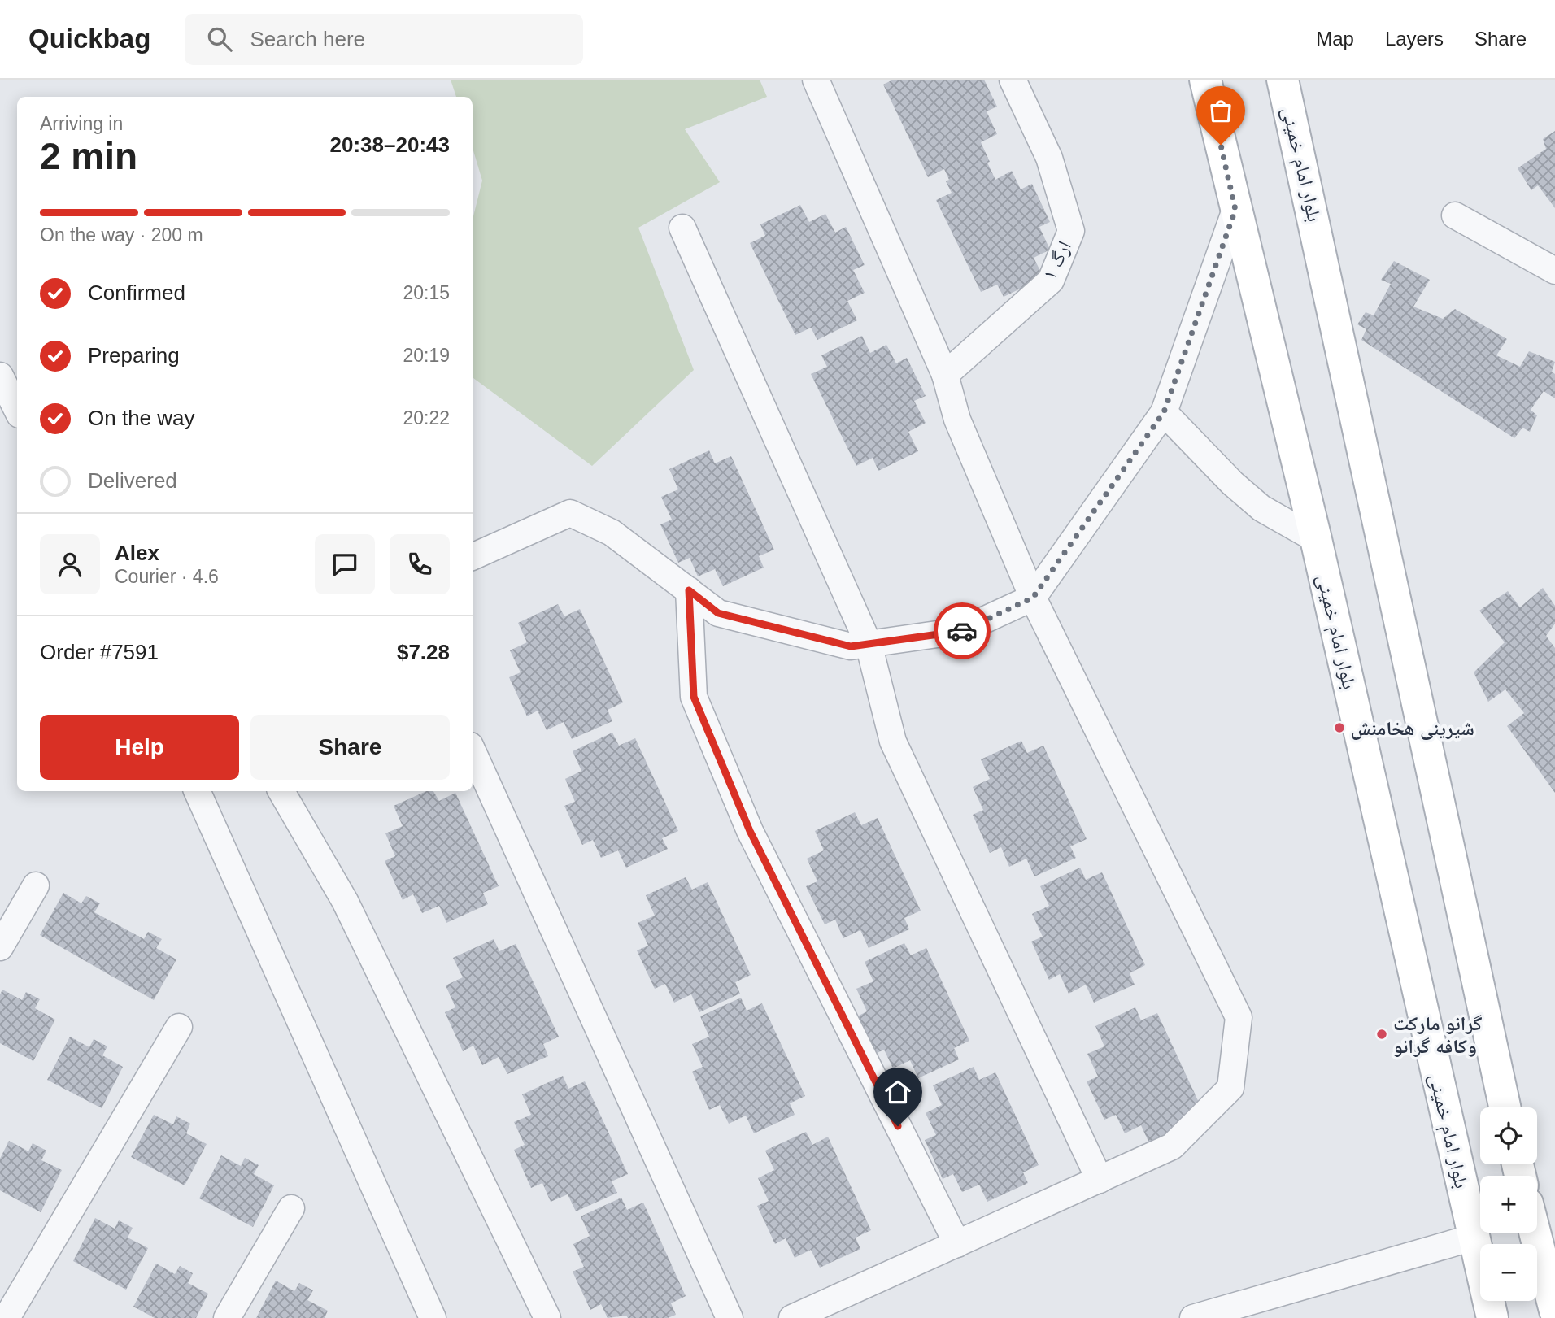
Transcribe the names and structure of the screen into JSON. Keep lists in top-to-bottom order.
{
  "streets": {
    "main road": ["بلوار امام خمینی"],
    "street": ["ارگ ۱"]
  },
  "places": ["شیرینی هخامنش", "گرانو مارکت وکافه گرانو"],
  "page": {
    "header": "Quickbag",
    "search": "Search here",
    "nav": ["Map", "Layers", "Share"],
    "heading": ["2 min", "Arriving in", "20:38–20:43"],
    "panel": [
      "Alex",
      "Courier · 4.6",
      "Order #7591",
      "$7.28"
    ],
    "bar": "On the way · 200 m",
    "list": [
      ["Confirmed", "20:15"],
      ["Preparing", "20:19"],
      ["On the way", "20:22"],
      "Delivered"
    ],
    "buttons": ["Help", "Share"],
    "map_buttons": ["+", "−"]
  }
}
